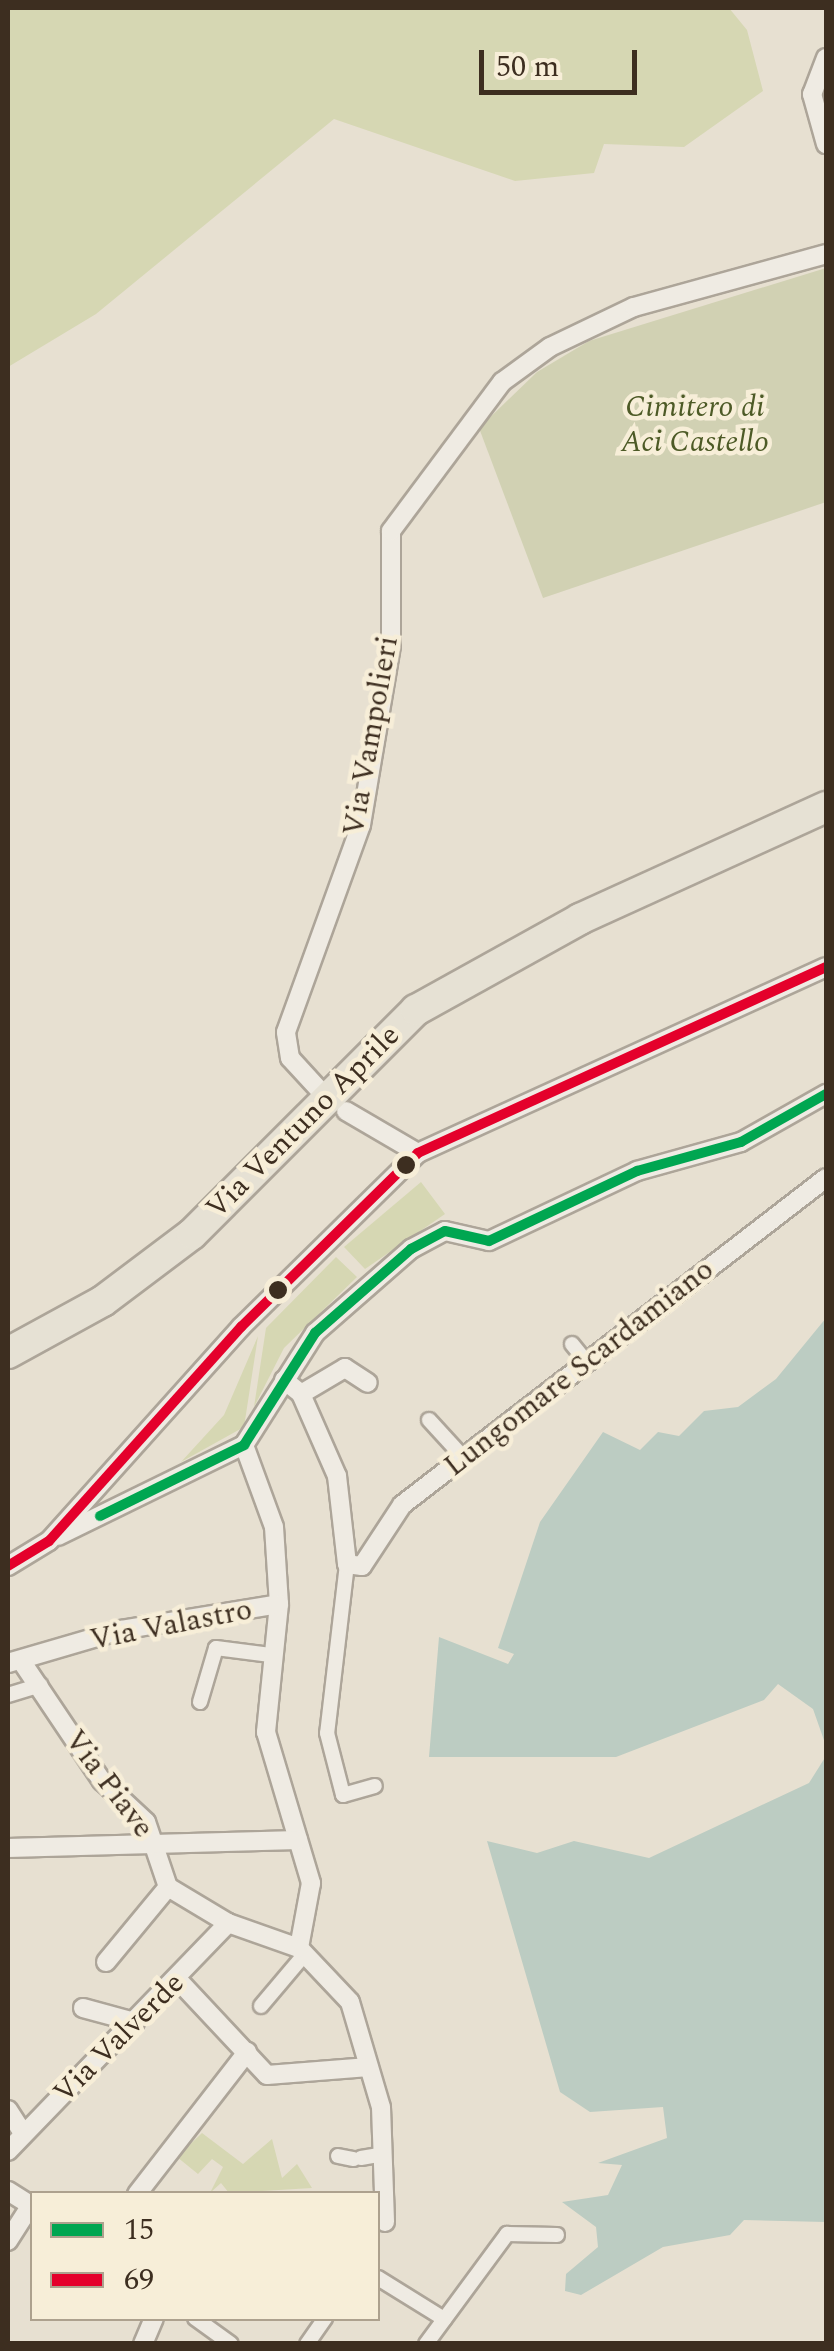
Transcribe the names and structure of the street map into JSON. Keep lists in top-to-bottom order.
{
  "streets": {
    "main road": ["Via Ventuno Aprile"],
    "street": [
      "Via Vampolieri",
      "Lungomare Scardamiano",
      "Via Valastro",
      "Via Piave",
      "Via Valverde"
    ]
  },
  "crossings": [
    ["Via Vampolieri", "Via Ventuno Aprile"],
    ["Via Valastro", "Via Piave"]
  ],
  "parks": ["Cimitero di Aci Castello"],
  "lines": ["transit line 69", "transit line 15"],
  "legend": ["15", "69"],
  "scale_bar": "50 m"
}
